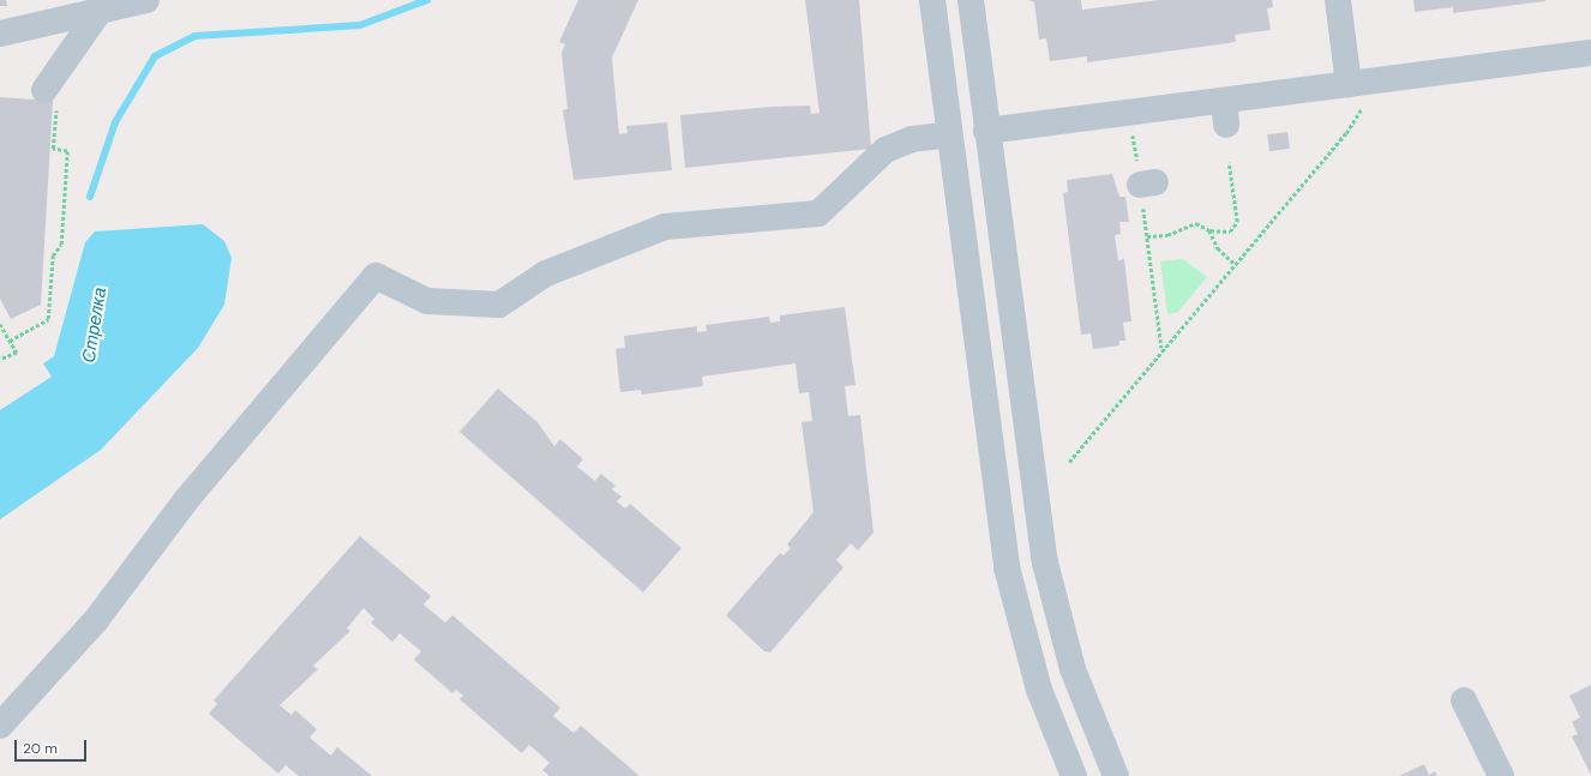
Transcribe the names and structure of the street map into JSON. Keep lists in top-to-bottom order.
{
  "water": ["Стрелка"],
  "scale_bar": "20 m"
}
